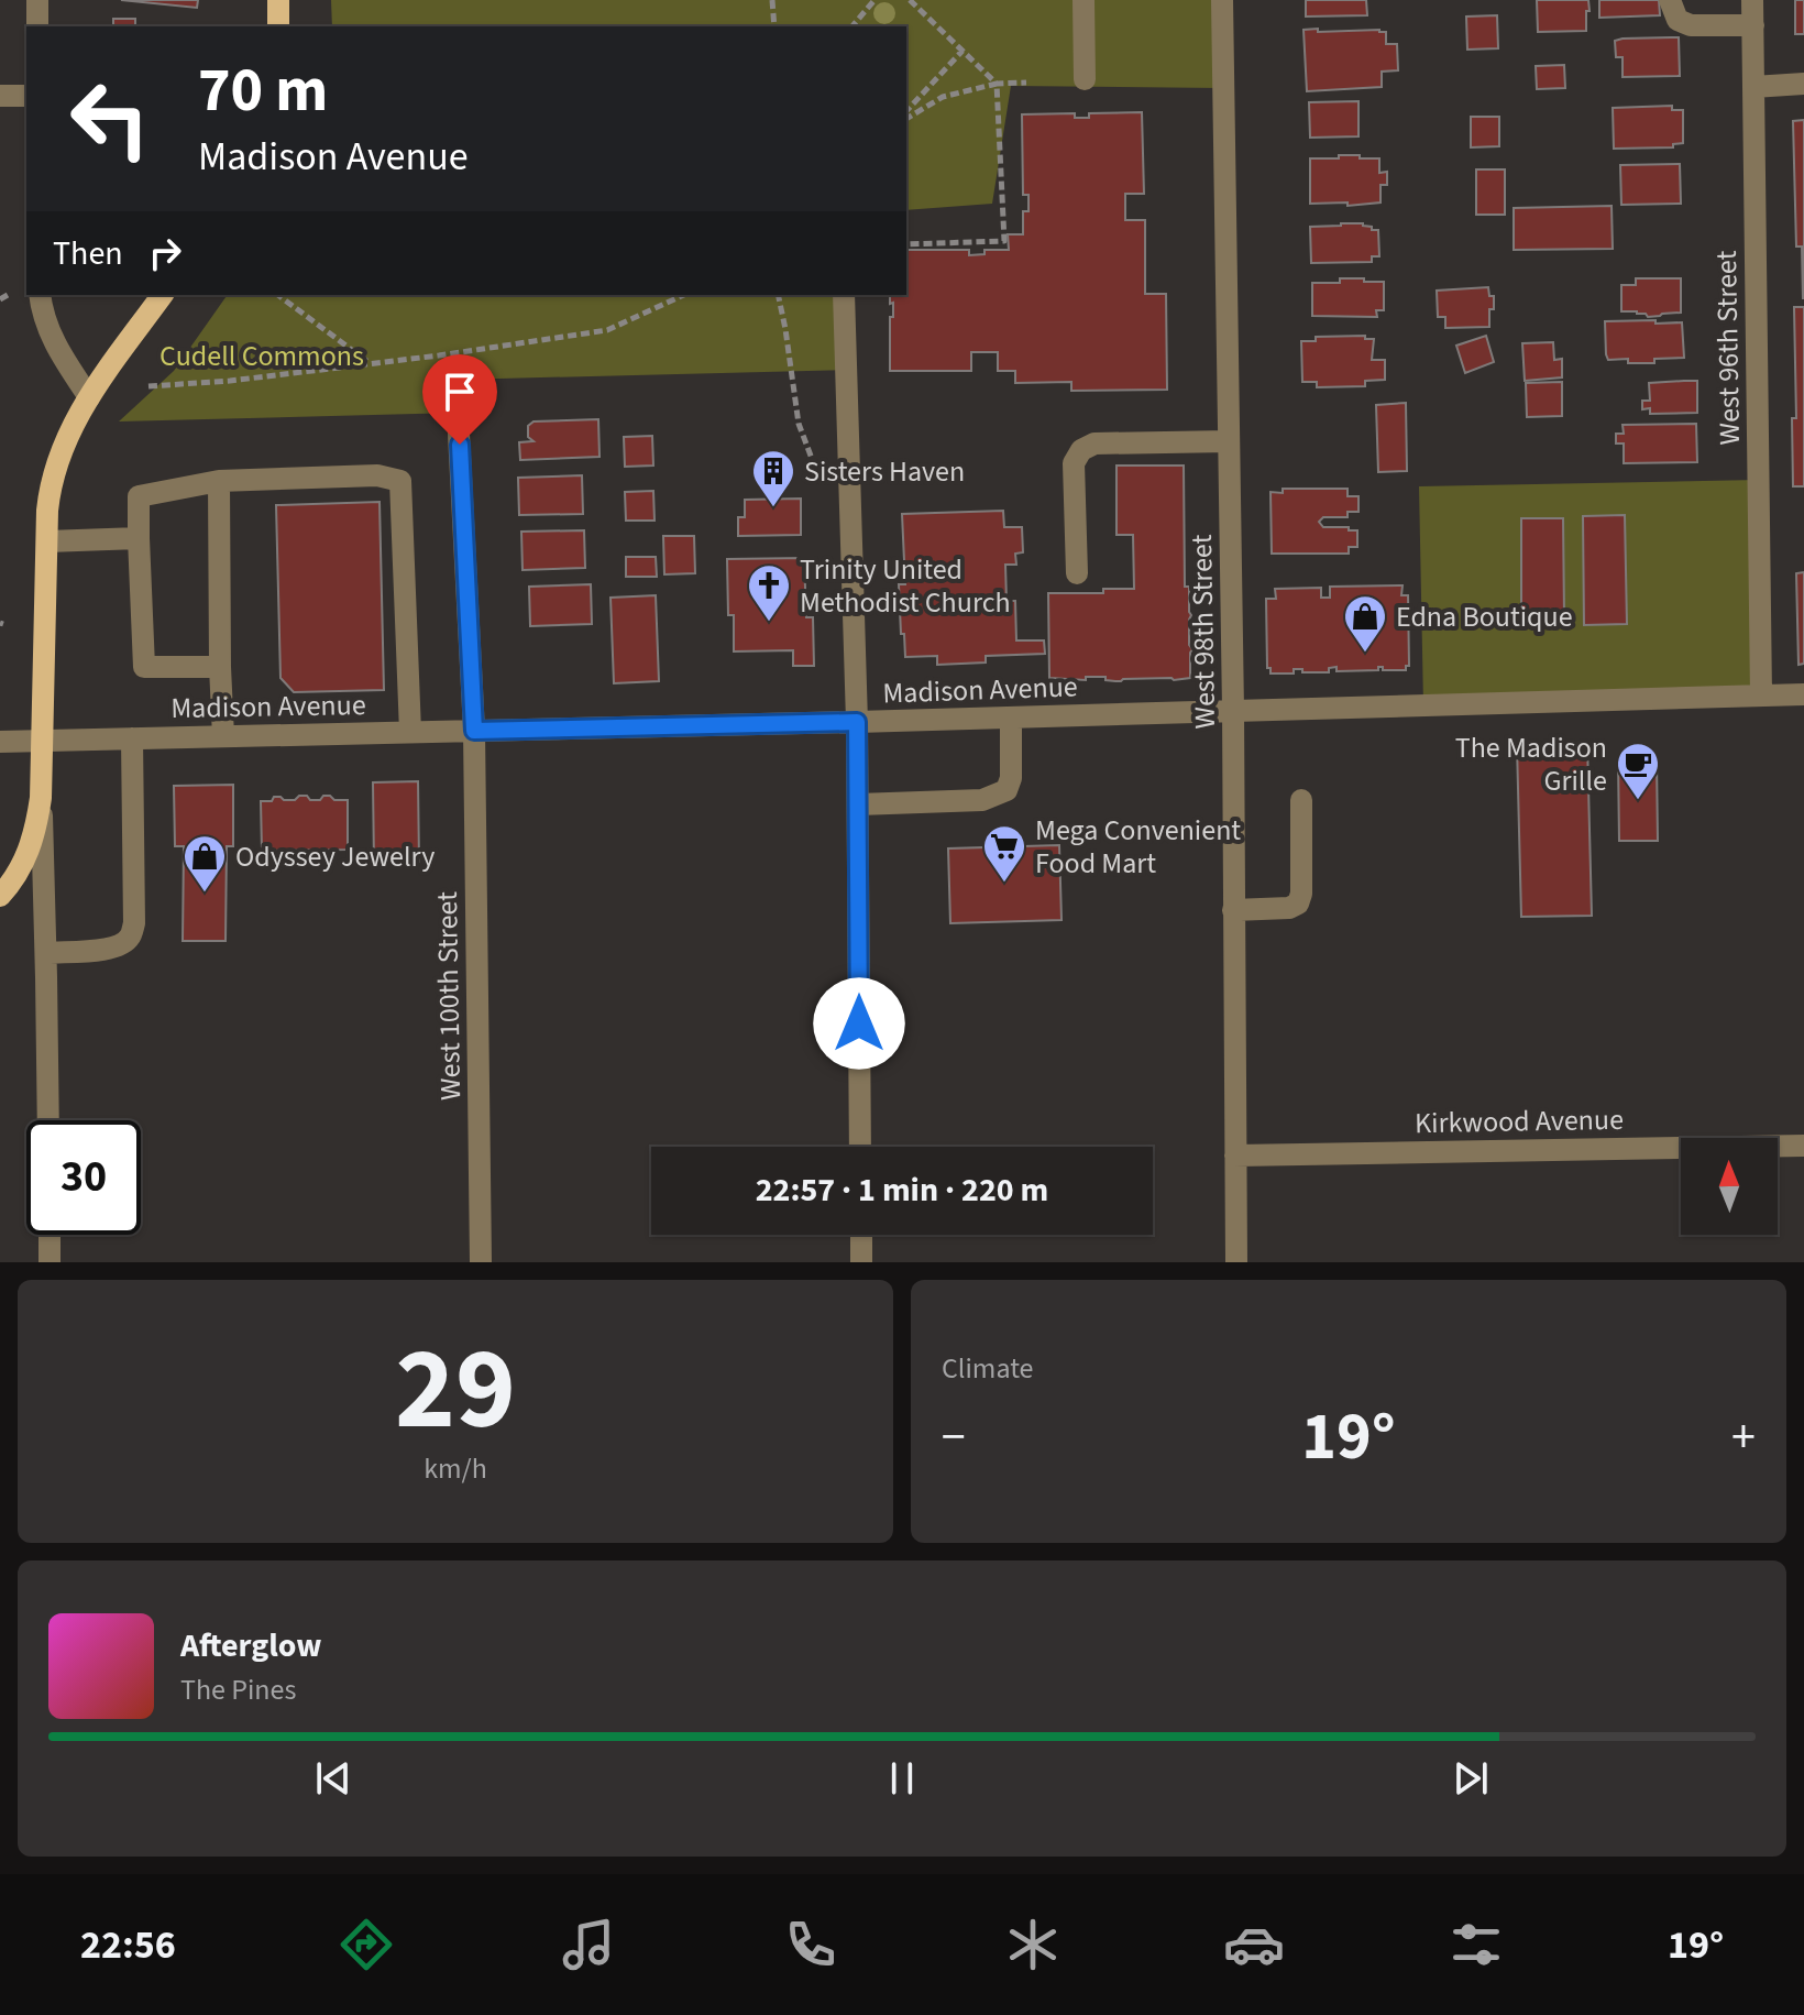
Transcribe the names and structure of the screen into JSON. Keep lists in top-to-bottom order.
{
  "streets": {
    "street": [
      "West 96th Street",
      "West 98th Street",
      "Madison Avenue",
      "West 100th Street",
      "Kirkwood Avenue"
    ]
  },
  "crossings": [
    ["West 96th Street", "Madison Avenue"],
    ["West 98th Street", "Madison Avenue"],
    ["West 98th Street", "Kirkwood Avenue"],
    ["Madison Avenue", "West 100th Street"]
  ],
  "parks": ["Cudell Commons"],
  "places": {
    "building": ["Sisters Haven"],
    "church": ["Trinity United Methodist Church"],
    "shop": ["Edna Boutique", "Odyssey Jewelry"],
    "cafe": ["The Madison Grille"],
    "supermarket": ["Mega Convenient Food Mart"]
  },
  "north": "top",
  "page": {
    "turn": ["70 m", "Madison Avenue"],
    "then": "Then",
    "limit": "30",
    "trip": "22:57 · 1 min · 220 m",
    "tile": [
      ["29", "km/h"],
      "Climate"
    ],
    "heat": ["−", "19°", "+"],
    "song": ["Afterglow", "The Pines"],
    "tabs": ["22:56", "19°"]
  }
}
